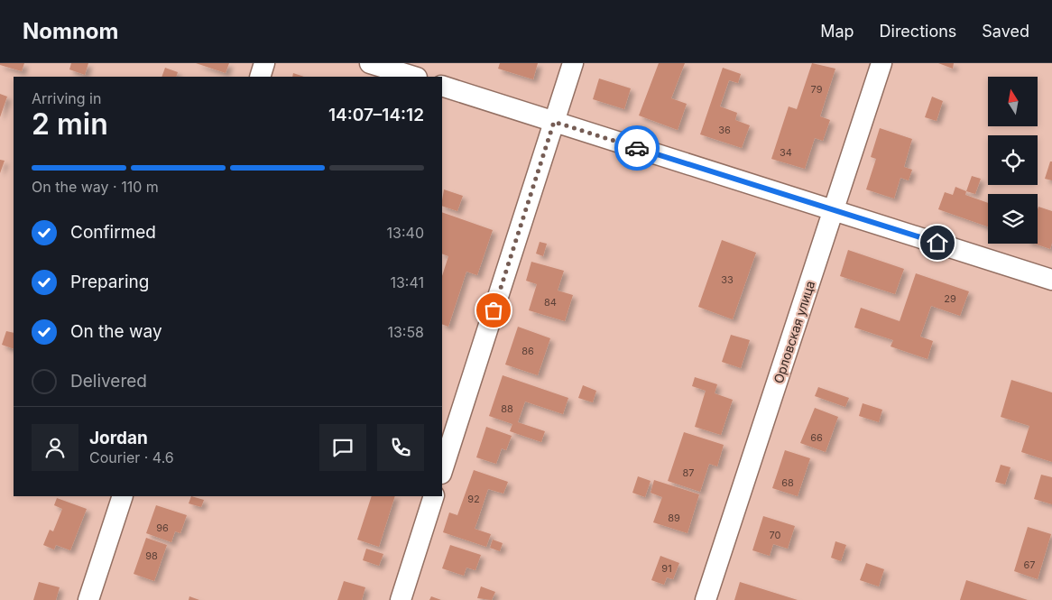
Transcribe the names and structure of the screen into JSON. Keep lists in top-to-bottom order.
{
  "streets": {
    "street": ["Орловская улица"]
  },
  "house_numbers": [
    "79",
    "36",
    "34",
    "33",
    "29",
    "84",
    "86",
    "88",
    "66",
    "87",
    "68",
    "92",
    "89",
    "96",
    "70",
    "98",
    "67",
    "91"
  ],
  "north": "top",
  "page": {
    "header": "Nomnom",
    "nav": ["Map", "Directions", "Saved"],
    "heading": ["2 min", "Arriving in", "14:07–14:12"],
    "panel": ["Jordan", "Courier · 4.6"],
    "bar": "On the way · 110 m",
    "list": [
      ["Confirmed", "13:40"],
      ["Preparing", "13:41"],
      ["On the way", "13:58"],
      "Delivered"
    ]
  }
}
